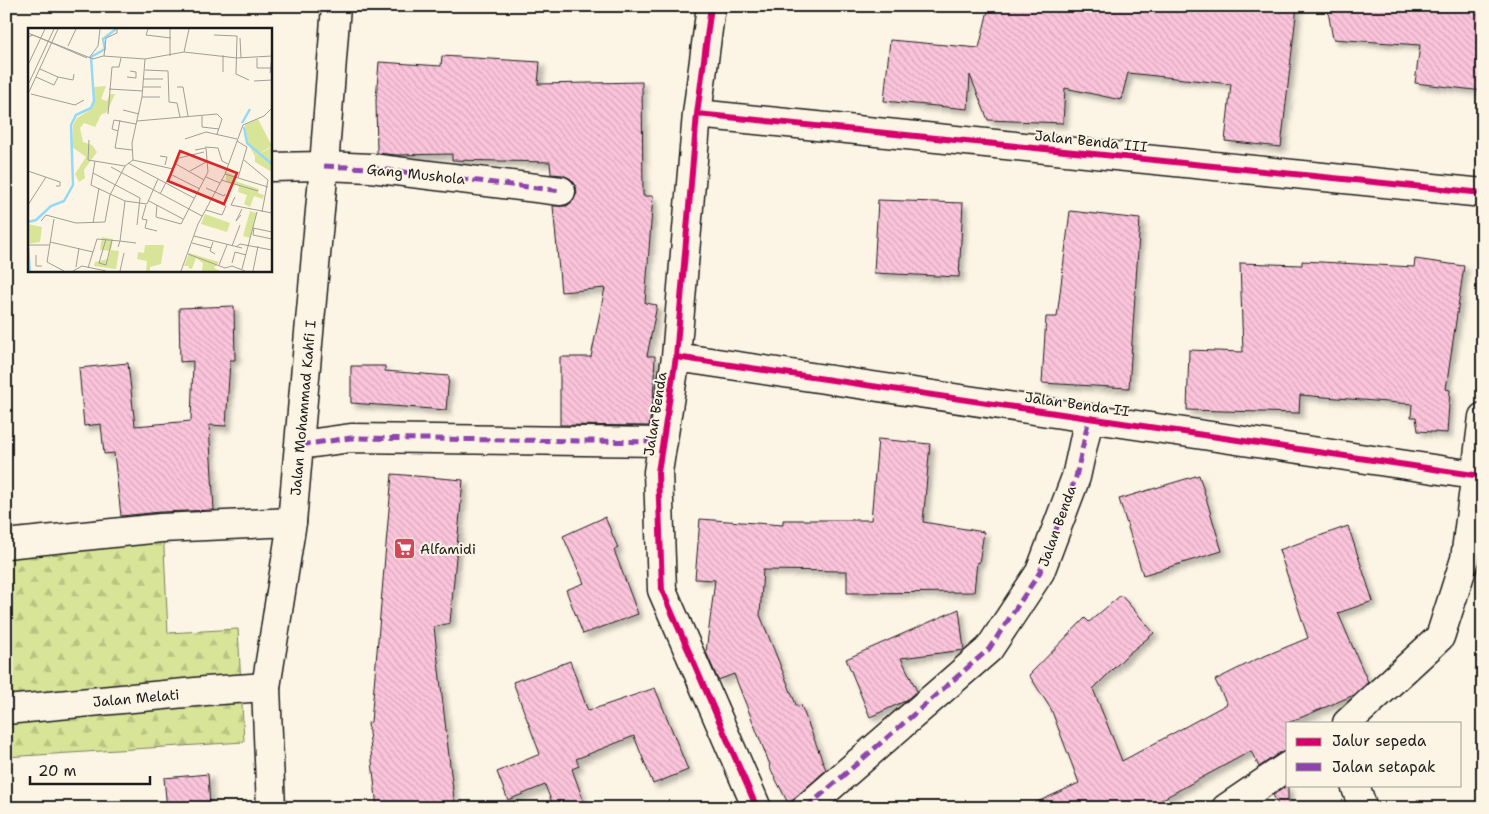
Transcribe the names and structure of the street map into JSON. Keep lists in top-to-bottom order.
{
  "streets": {
    "street": [
      "Jalan Benda III",
      "Gang Mushola",
      "Jalan Benda II",
      "Jalan Mohammad Kahfi I",
      "Jalan Benda",
      "Jalan Melati"
    ]
  },
  "crossings": [
    ["Jalan Benda III", "Jalan Benda"],
    ["Gang Mushola", "Jalan Mohammad Kahfi I"],
    ["Jalan Benda II", "Jalan Benda"],
    ["Jalan Mohammad Kahfi I", "Jalan Melati"]
  ],
  "places": {
    "supermarket": ["Alfamidi"]
  },
  "legend": ["Jalur sepeda", "Jalan setapak"],
  "scale_bar": "20 m"
}
